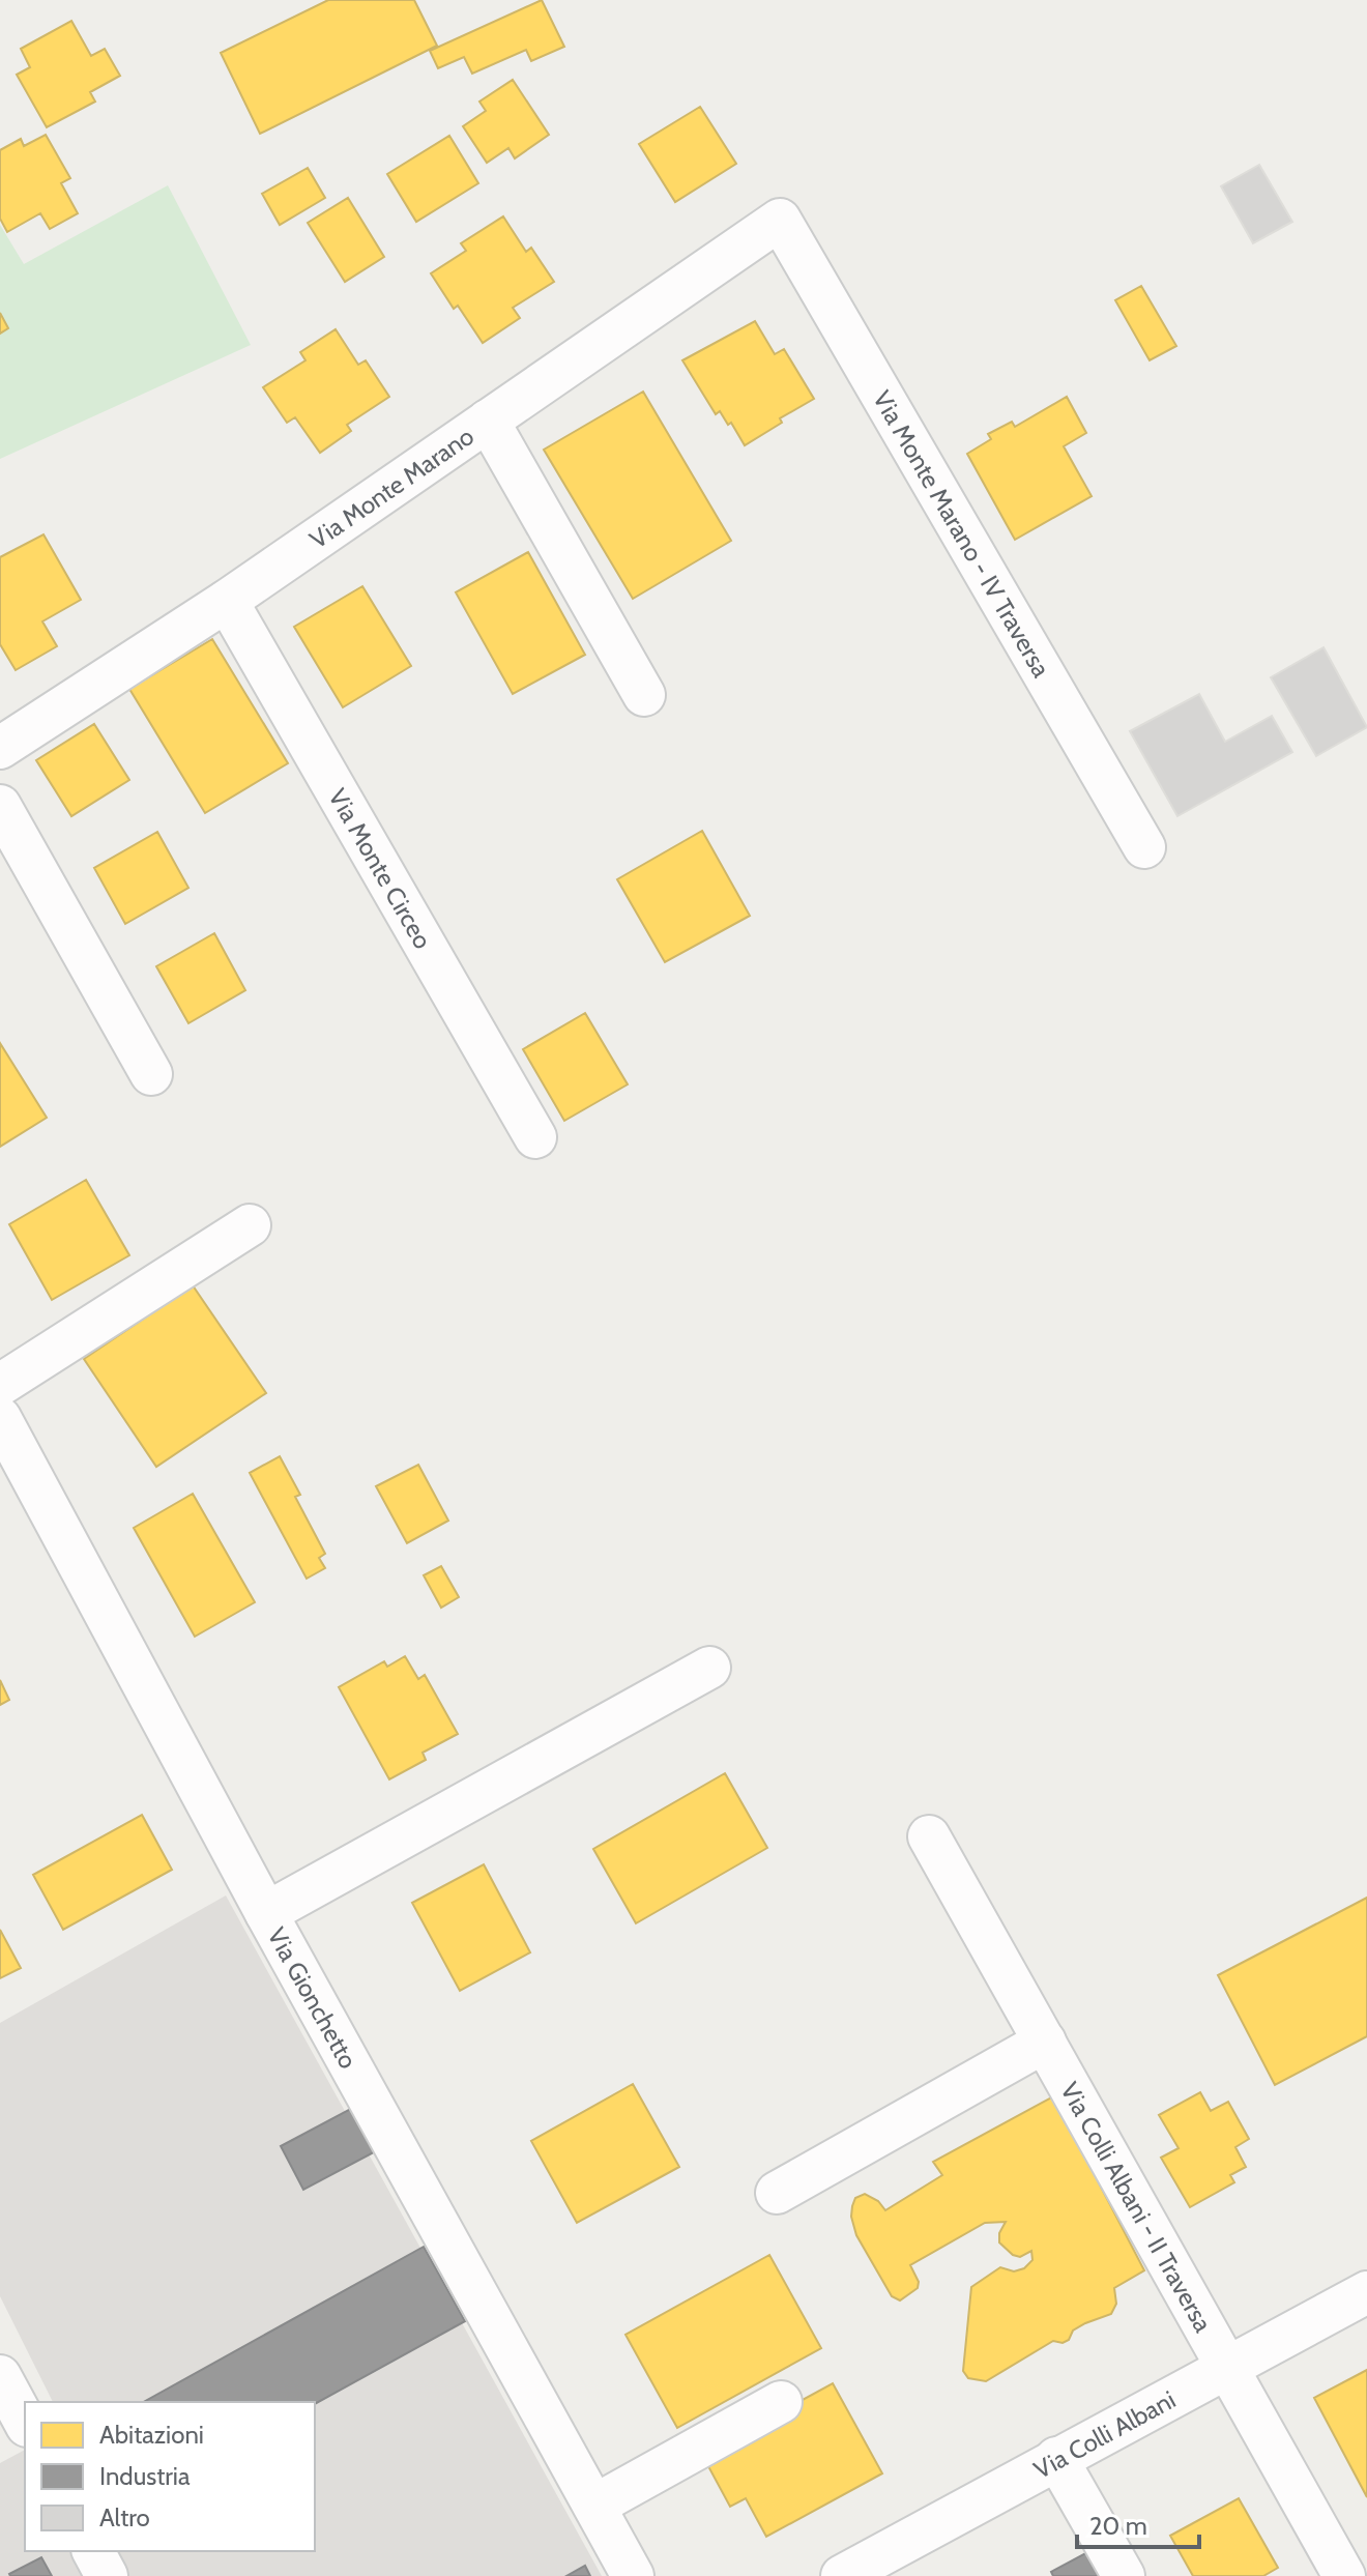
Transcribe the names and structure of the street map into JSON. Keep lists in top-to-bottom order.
{
  "streets": {
    "street": [
      "Via Monte Marano",
      "Via Monte Marano - IV Traversa",
      "Via Monte Circeo",
      "Via Gionchetto",
      "Via Colli Albani - II Traversa",
      "Via Colli Albani"
    ]
  },
  "crossings": [
    ["Via Monte Marano", "Via Monte Marano - IV Traversa"],
    ["Via Monte Marano", "Via Monte Circeo"],
    ["Via Colli Albani - II Traversa", "Via Colli Albani"]
  ],
  "legend": ["Abitazioni", "Industria", "Altro"],
  "scale_bar": "20 m"
}
